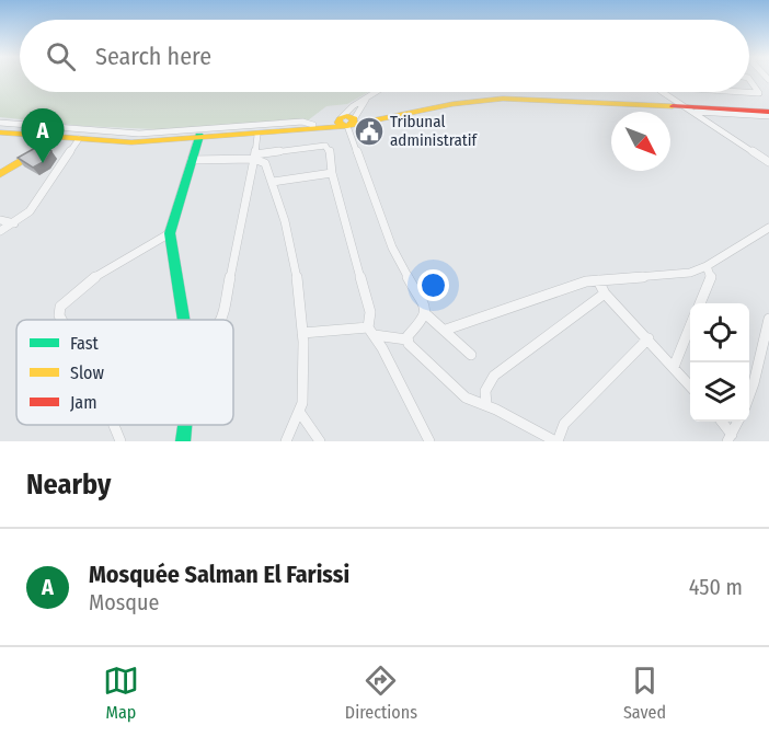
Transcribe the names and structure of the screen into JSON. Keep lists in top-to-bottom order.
{
  "places": {
    "public building": ["Tribunal administratif"]
  },
  "legend": ["Fast", "Slow", "Jam"],
  "north": "bottom right",
  "page": {
    "search": "Search here",
    "pins": "A",
    "heading": "Nearby",
    "list": [
      {
        "mark": "A",
        "name": "Mosquée Salman El Farissi",
        "note": "Mosque",
        "value": "450 m"
      }
    ],
    "nav": ["Map", "Directions", "Saved"]
  }
}
